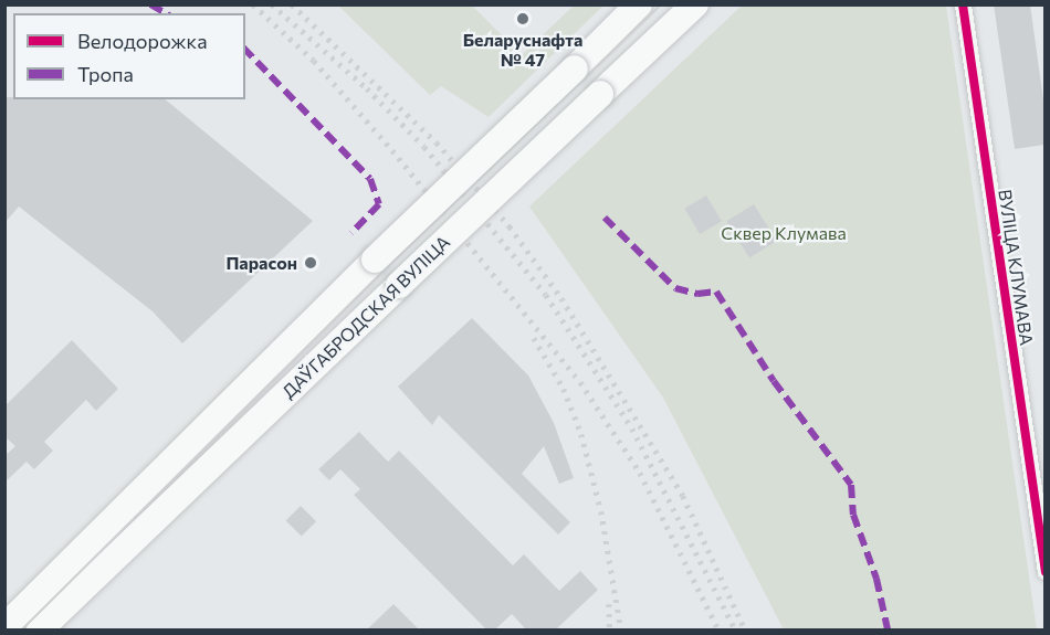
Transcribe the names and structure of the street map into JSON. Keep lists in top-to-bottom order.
{
  "streets": {
    "main road": ["ДАЎГАБРОДСКАЯ ВУЛІЦА"],
    "street": ["ВУЛІЦА КЛУМАВА"]
  },
  "parks": ["Сквер Клумава"],
  "places": ["Беларуснафта № 47", "Парасон"],
  "legend": ["Велодорожка", "Тропа"]
}
